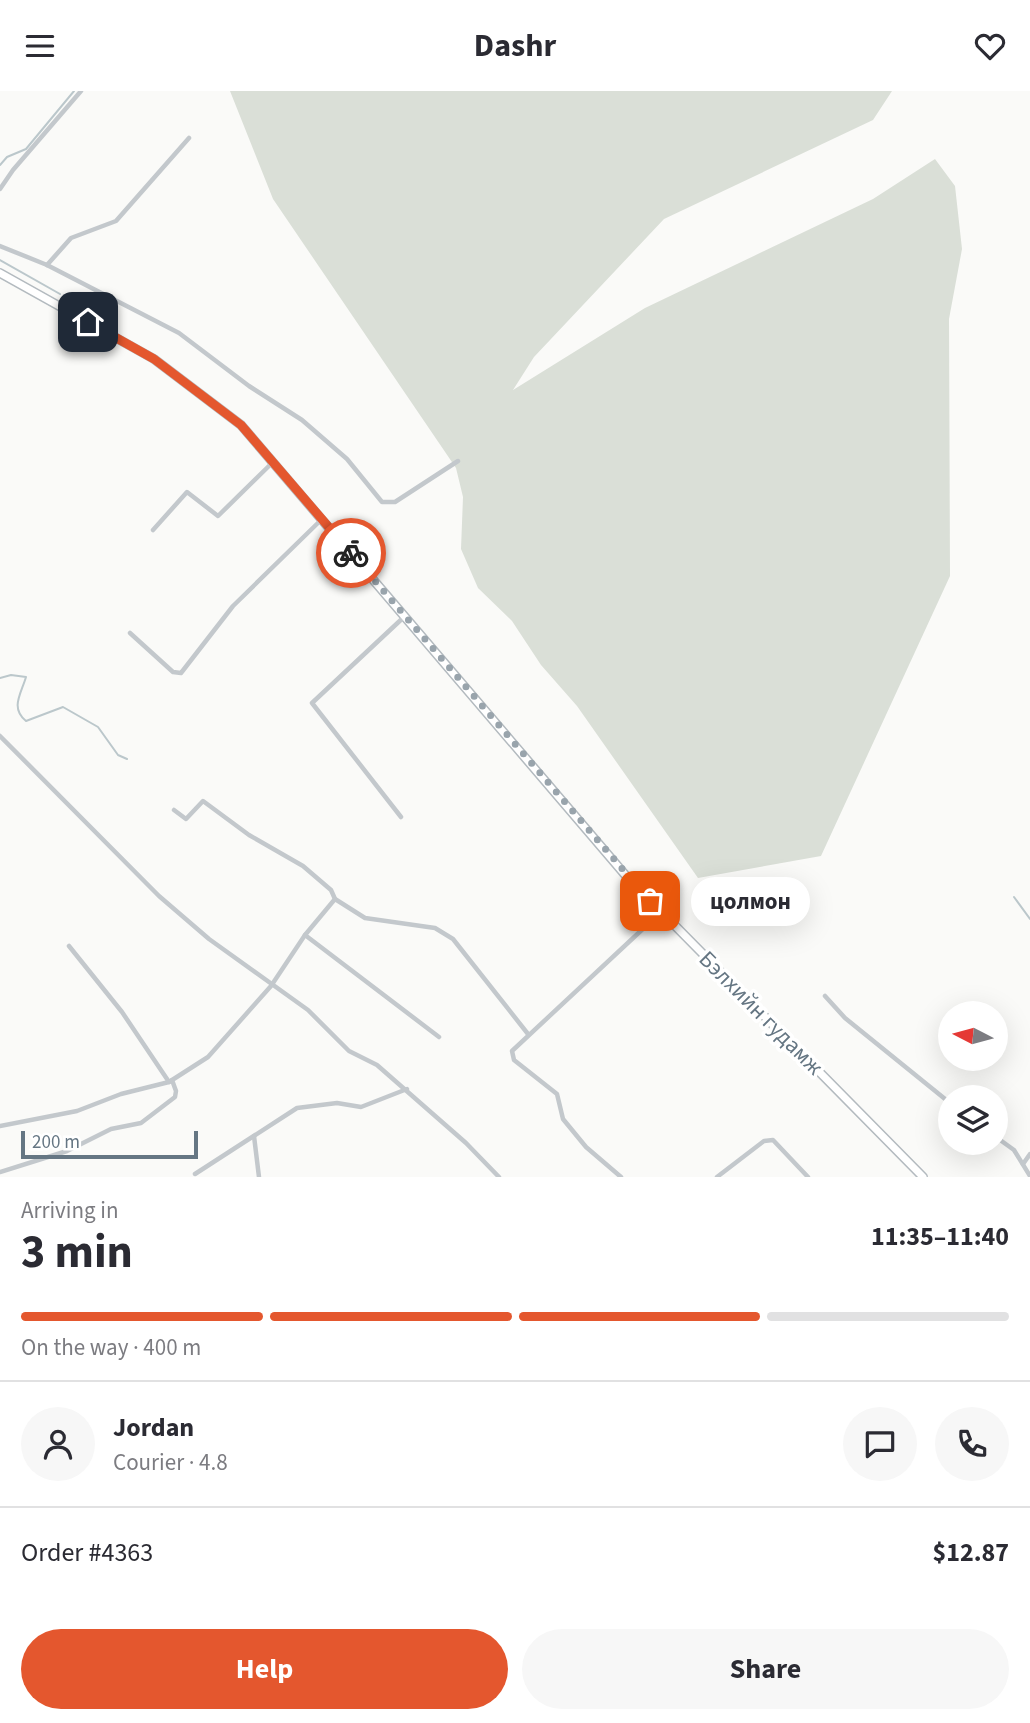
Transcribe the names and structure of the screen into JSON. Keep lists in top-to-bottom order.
{
  "streets": {
    "main road": ["Бэлхийн гудамж"]
  },
  "places": ["цолмон"],
  "scale_bar": "200 m",
  "north": "left",
  "page": {
    "header": "Dashr",
    "bubble": "цолмон",
    "scale": "200 m",
    "heading": ["3 min", "Arriving in", "11:35–11:40"],
    "panel": [
      "Jordan",
      "Courier · 4.8",
      "Order #4363",
      "$12.87"
    ],
    "bar": "On the way · 400 m",
    "buttons": ["Help", "Share"]
  }
}
